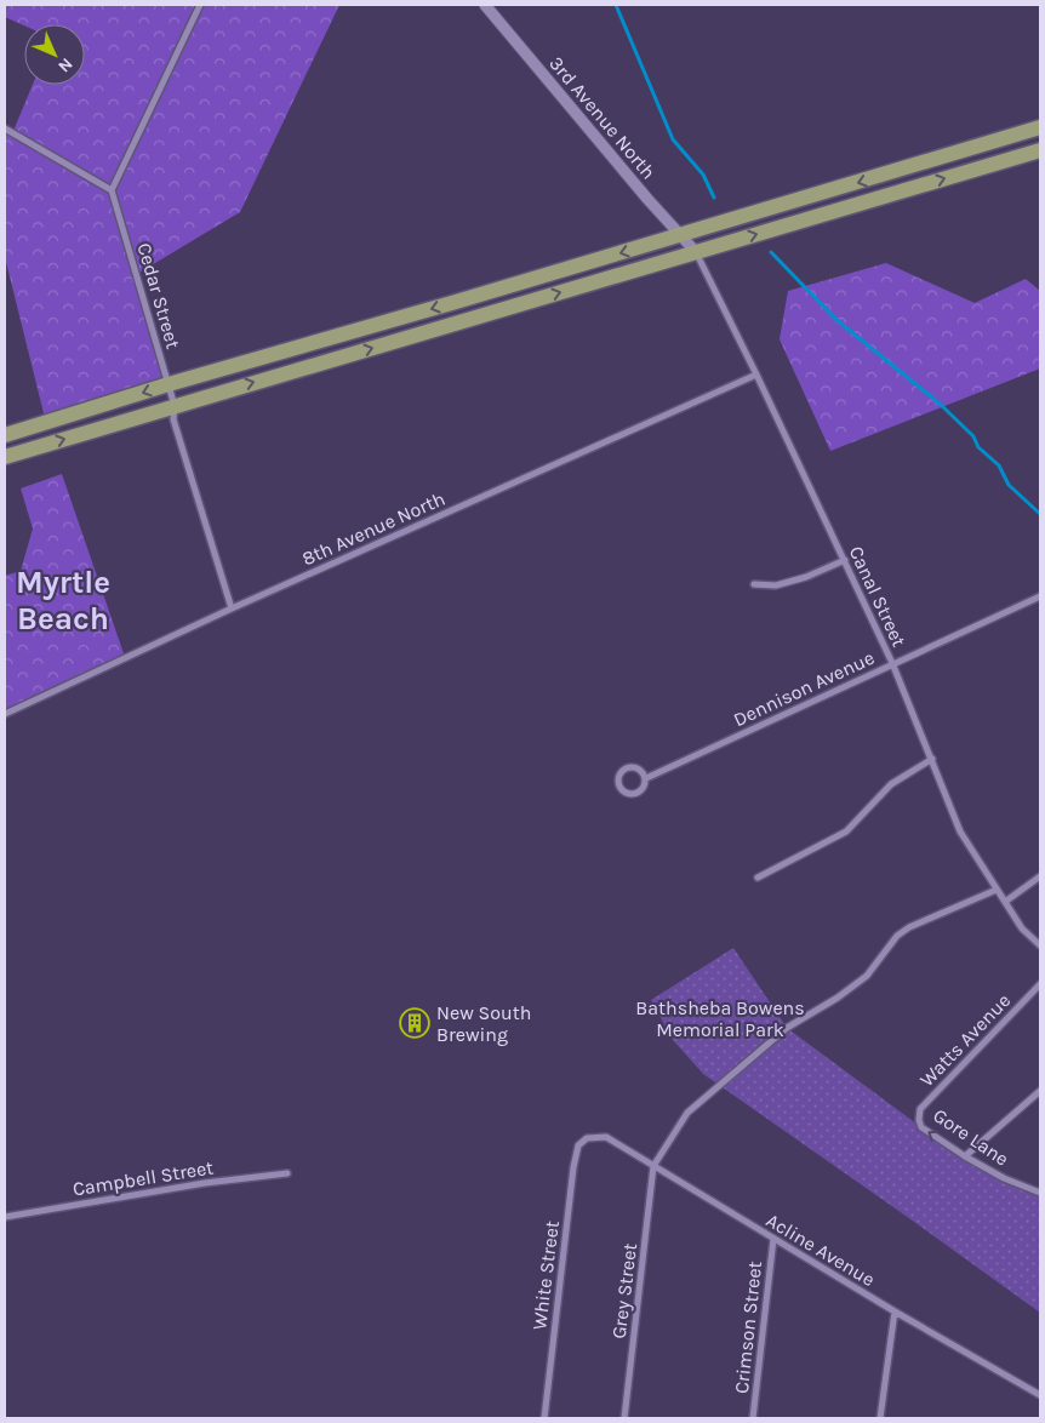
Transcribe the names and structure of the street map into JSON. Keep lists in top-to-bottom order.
{
  "streets": {
    "street": [
      "3rd Avenue North",
      "Cedar Street",
      "8th Avenue North",
      "Canal Street",
      "Dennison Avenue",
      "Watts Avenue",
      "Gore Lane",
      "Campbell Street",
      "Acline Avenue",
      "White Street",
      "Grey Street",
      "Crimson Street"
    ]
  },
  "crossings": [
    ["3rd Avenue North", "Canal Street"],
    ["Cedar Street", "8th Avenue North"],
    ["8th Avenue North", "Canal Street"],
    ["Canal Street", "Dennison Avenue"],
    ["Watts Avenue", "Gore Lane"],
    ["Acline Avenue", "White Street"],
    ["Acline Avenue", "Grey Street"],
    ["Acline Avenue", "Crimson Street"]
  ],
  "one_way": ["Gore Lane"],
  "districts": ["Myrtle Beach"],
  "parks": ["Bathsheba Bowens Memorial Park"],
  "places": {
    "building": ["New South Brewing"]
  },
  "north": "bottom right"
}
